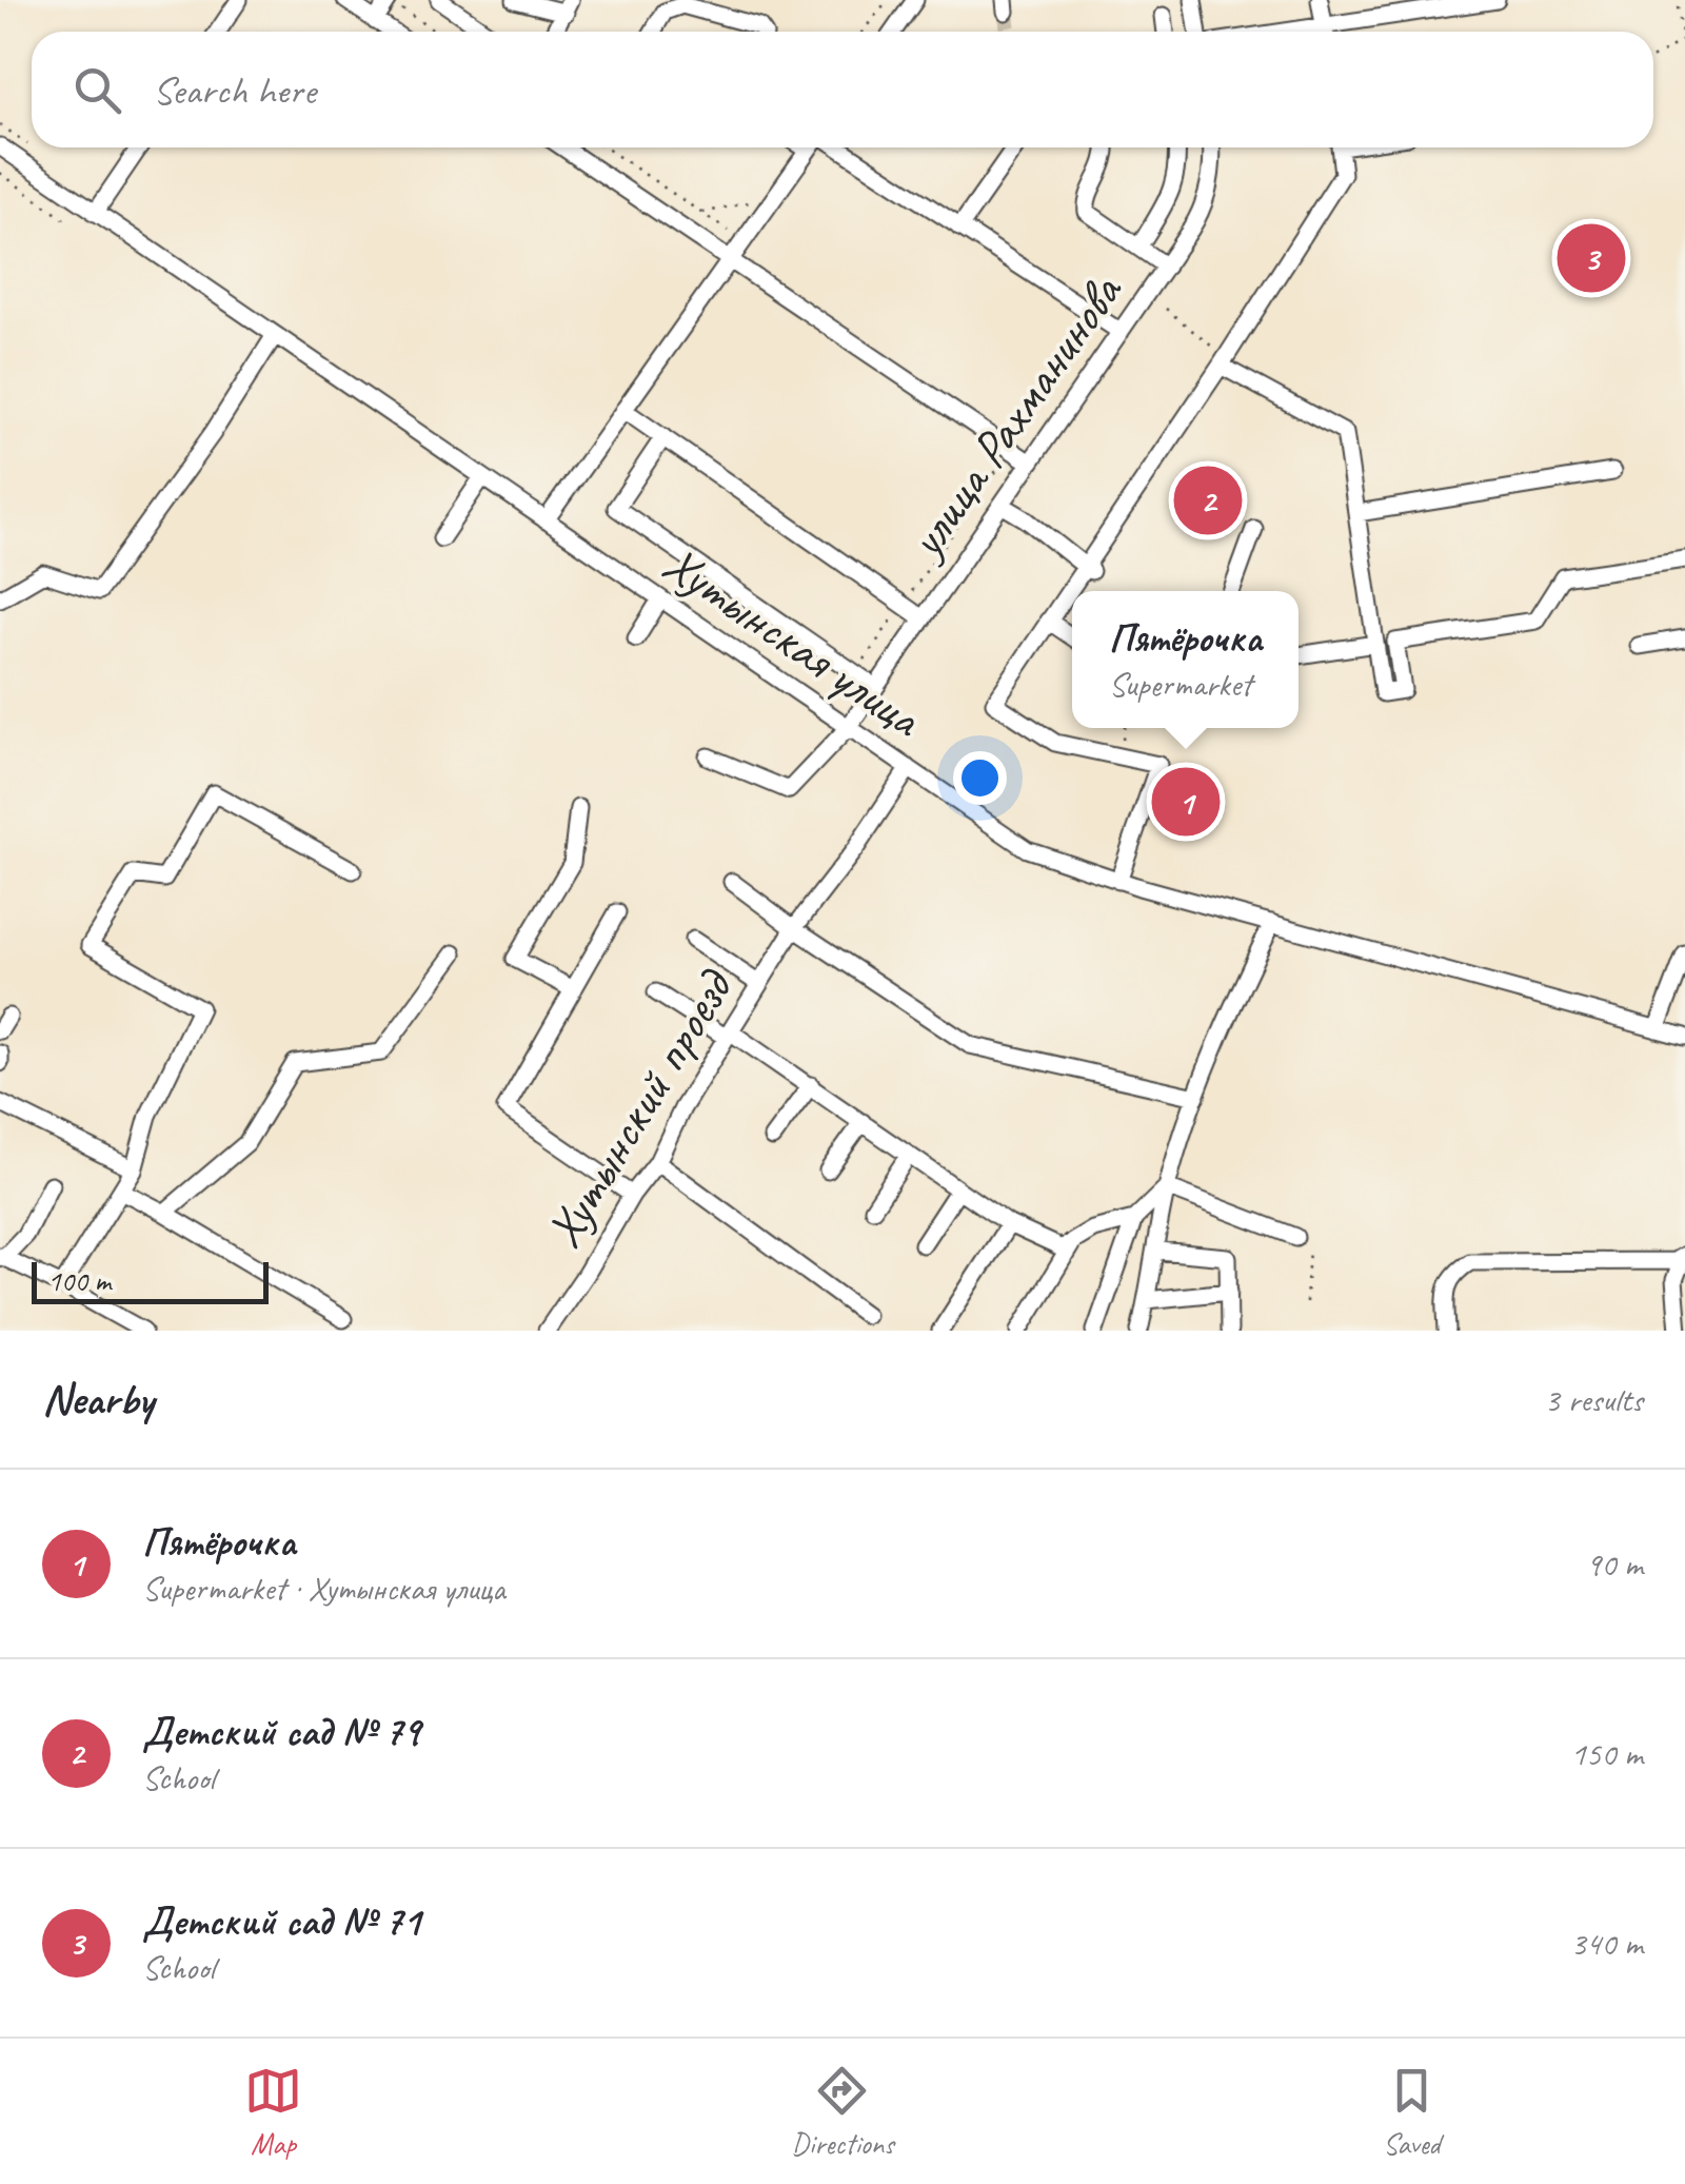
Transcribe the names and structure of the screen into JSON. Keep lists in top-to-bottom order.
{
  "streets": {
    "street": ["улица Рахманинова", "Хутынская улица", "Хутынский проезд"]
  },
  "crossings": [
    ["улица Рахманинова", "Хутынская улица"],
    ["Хутынская улица", "Хутынский проезд"]
  ],
  "scale_bar": "100 m",
  "page": {
    "search": "Search here",
    "pins": ["3", "2", "1"],
    "popup": ["Пятёрочка", "Supermarket"],
    "scale": "100 m",
    "heading": ["Nearby", "3 results"],
    "list": [
      {
        "mark": "1",
        "name": "Пятёрочка",
        "note": "Supermarket · Хутынская улица",
        "value": "90 m"
      },
      {
        "mark": "2",
        "name": "Детский сад № 79",
        "note": "School",
        "value": "150 m"
      },
      {
        "mark": "3",
        "name": "Детский сад № 71",
        "note": "School",
        "value": "340 m"
      }
    ],
    "nav": ["Map", "Directions", "Saved"]
  }
}
